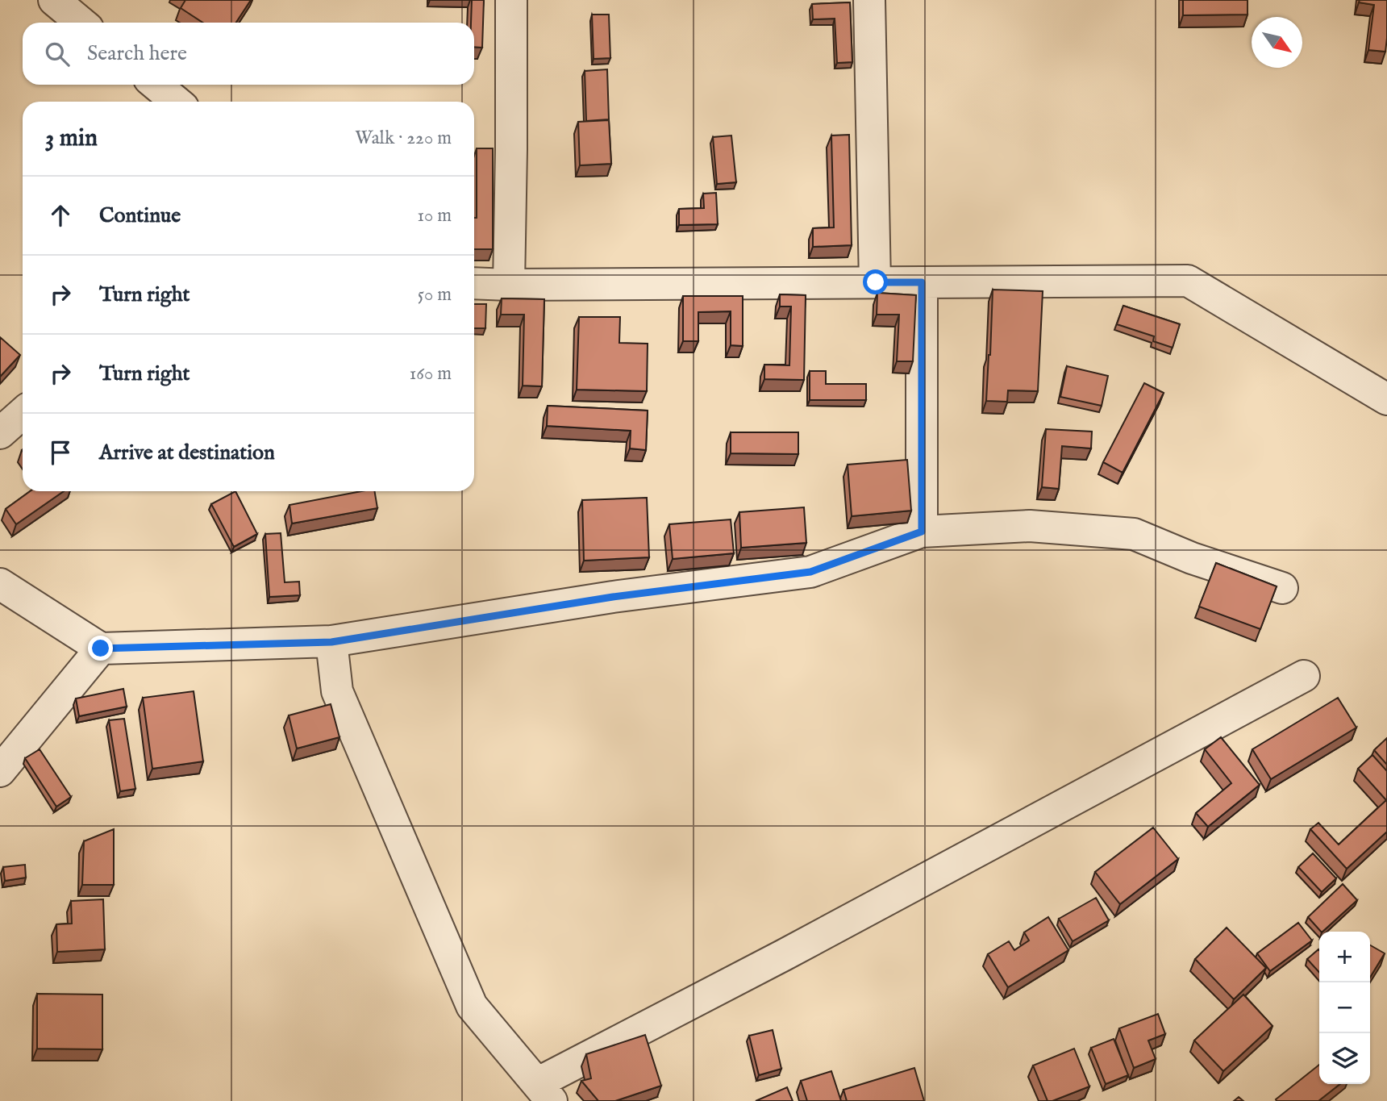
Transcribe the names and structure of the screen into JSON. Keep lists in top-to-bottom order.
{
  "north": "bottom right",
  "page": {
    "search": "Search here",
    "heading": ["3 min", "Walk · 220 m"],
    "list": [
      ["Continue", "10 m"],
      ["Turn right", "50 m"],
      ["Turn right", "160 m"],
      "Arrive at destination"
    ],
    "map_buttons": ["+", "−"]
  }
}
